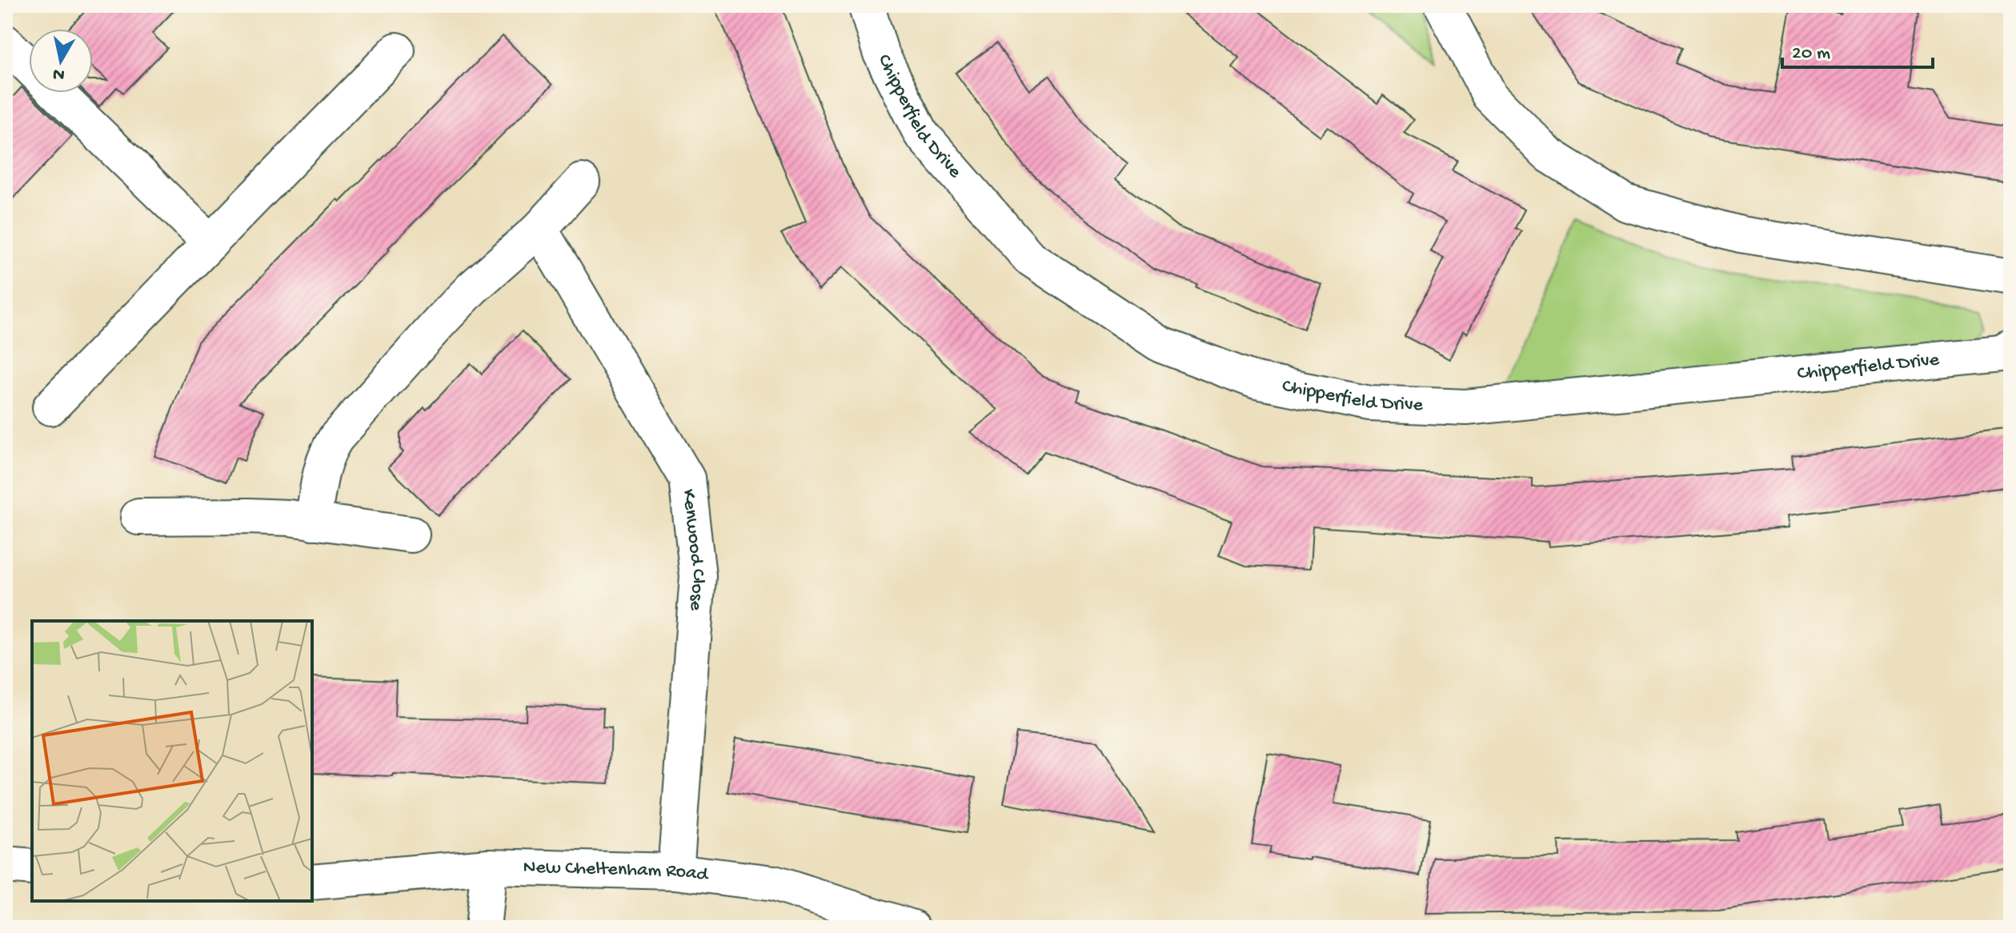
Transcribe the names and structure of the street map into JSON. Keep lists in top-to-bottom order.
{
  "streets": {
    "street": ["Chipperfield Drive", "Kenwood Close", "New Cheltenham Road"]
  },
  "crossings": [
    ["Kenwood Close", "New Cheltenham Road"]
  ],
  "scale_bar": "20 m",
  "north": "bottom"
}
